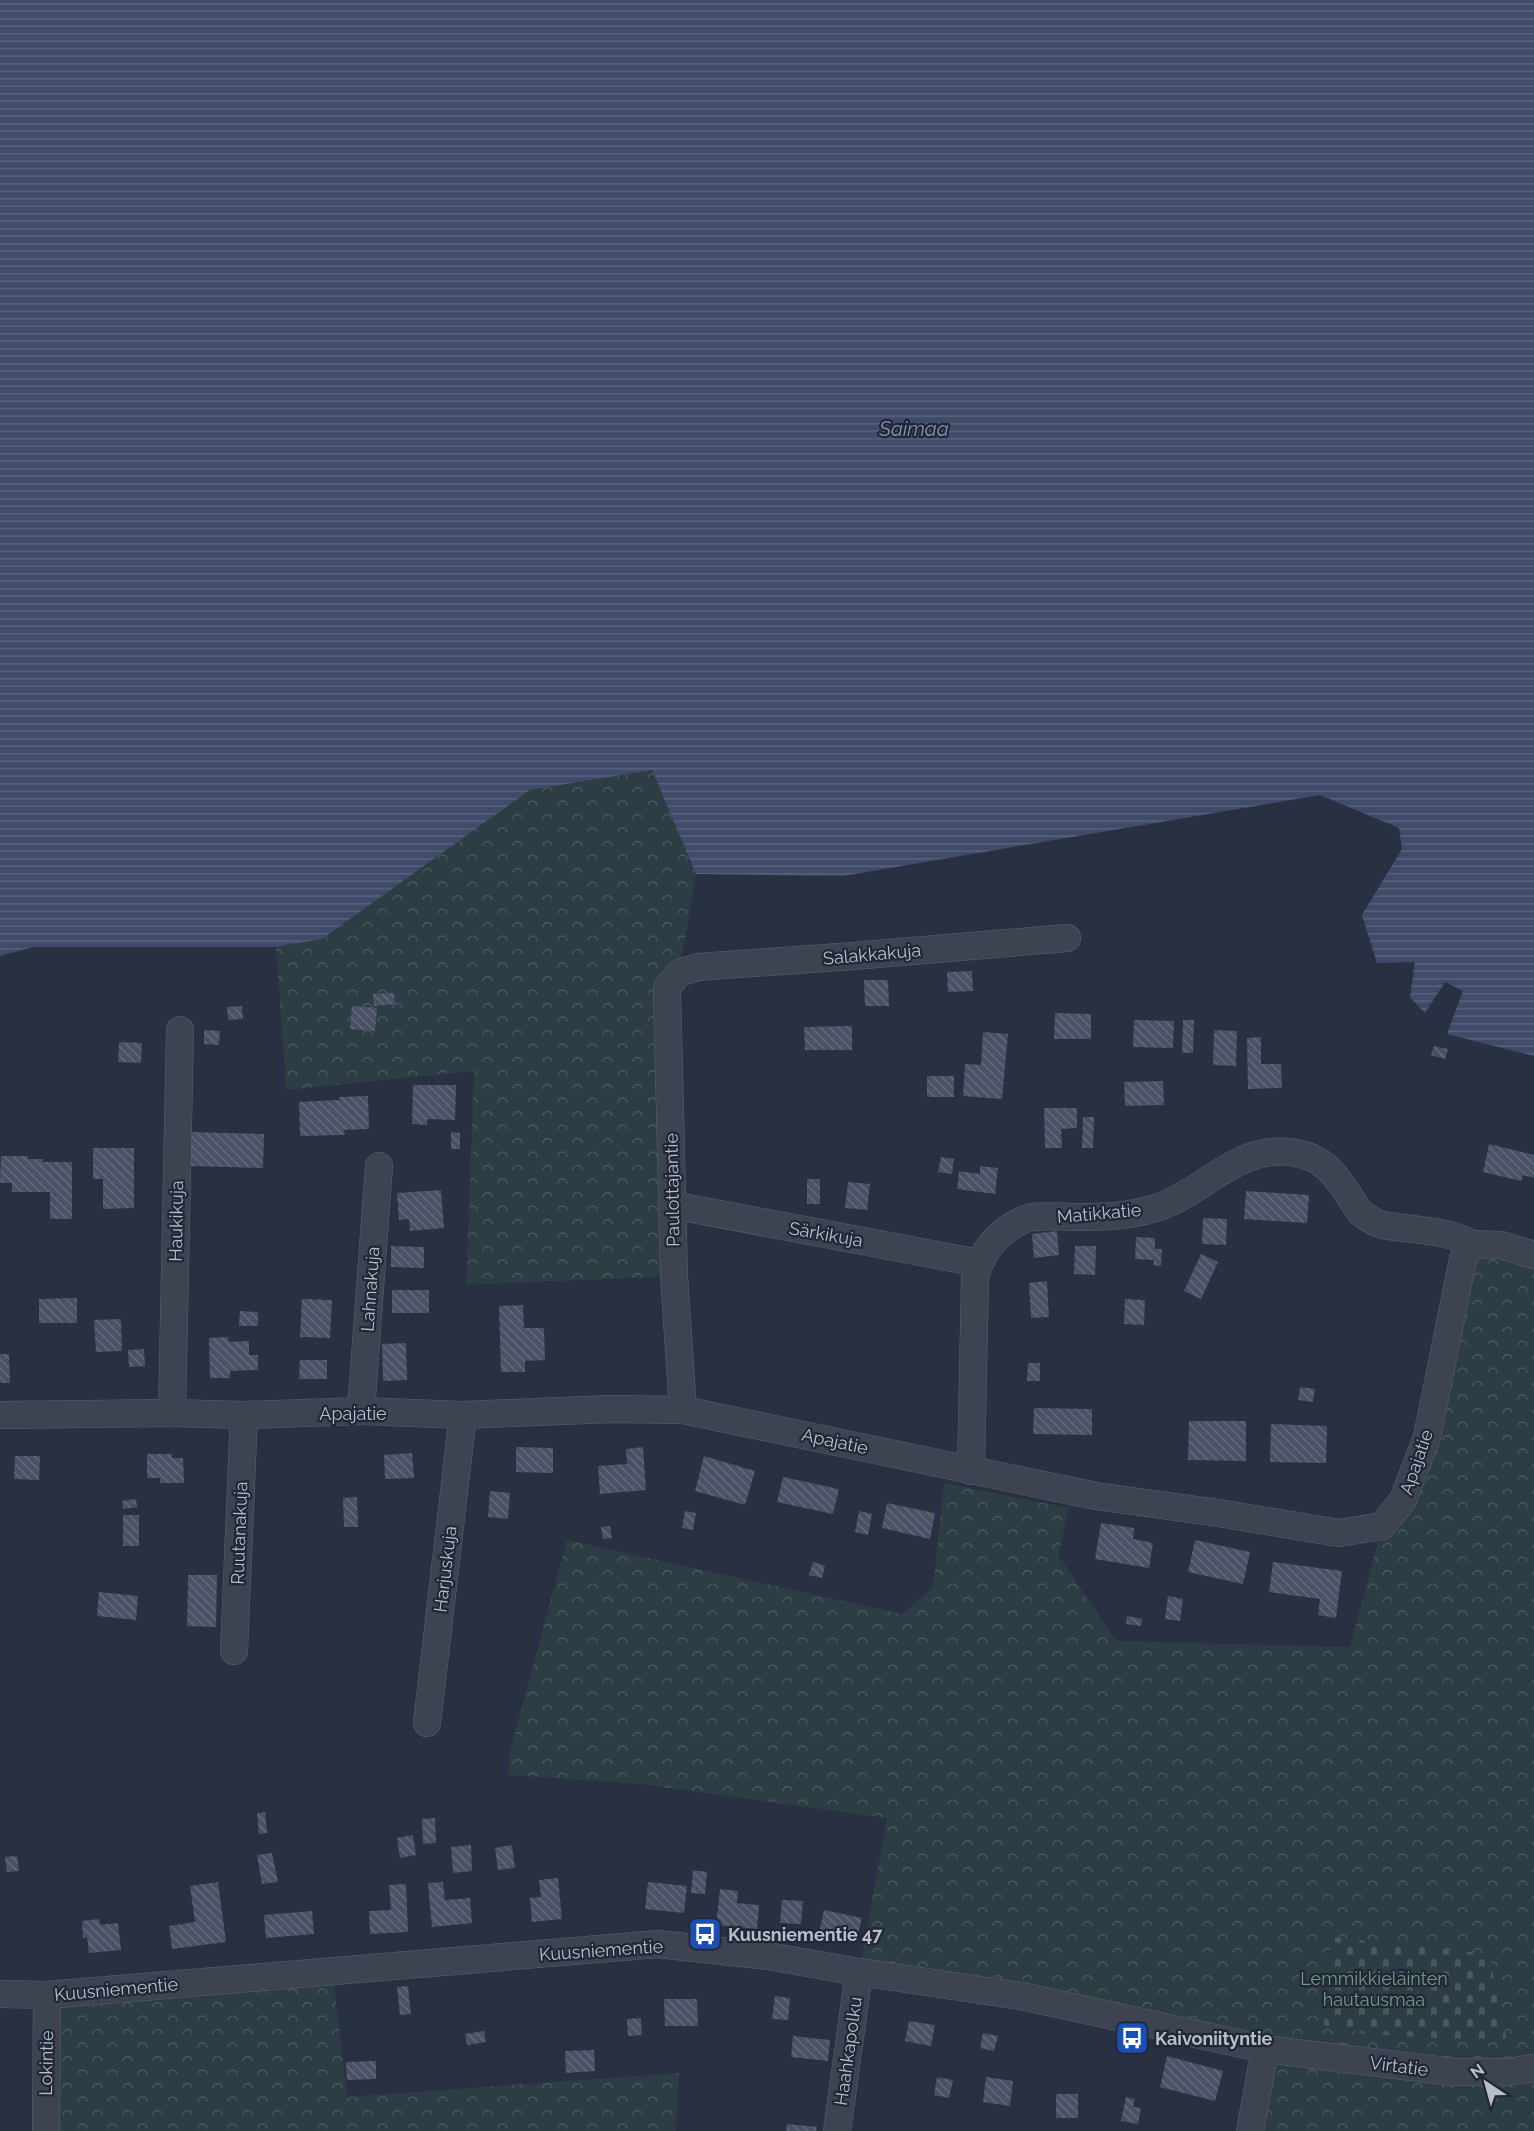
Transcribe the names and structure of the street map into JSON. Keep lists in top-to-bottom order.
{
  "streets": {
    "street": [
      "Salakkakuja",
      "Paulottajantie",
      "Matikkatie",
      "Haukikuja",
      "Särkikuja",
      "Lahnakuja",
      "Apajatie",
      "Ruutanakuja",
      "Harjuskuja",
      "Kuusniementie",
      "Haahkapolku",
      "Lokintie",
      "Virtatie"
    ]
  },
  "crossings": [
    ["Salakkakuja", "Paulottajantie"],
    ["Paulottajantie", "Särkikuja"],
    ["Paulottajantie", "Apajatie"],
    ["Matikkatie", "Särkikuja"],
    ["Matikkatie", "Apajatie"],
    ["Haukikuja", "Apajatie"],
    ["Lahnakuja", "Apajatie"],
    ["Apajatie", "Ruutanakuja"],
    ["Apajatie", "Harjuskuja"],
    ["Kuusniementie", "Haahkapolku"],
    ["Kuusniementie", "Lokintie"],
    ["Kuusniementie", "Virtatie"]
  ],
  "water": ["Saimaa"],
  "parks": ["Lemmikkieläinten hautausmaa"],
  "places": {
    "bus stop": ["Kuusniementie 47", "Kaivoniityntie"]
  },
  "north": "top left"
}
